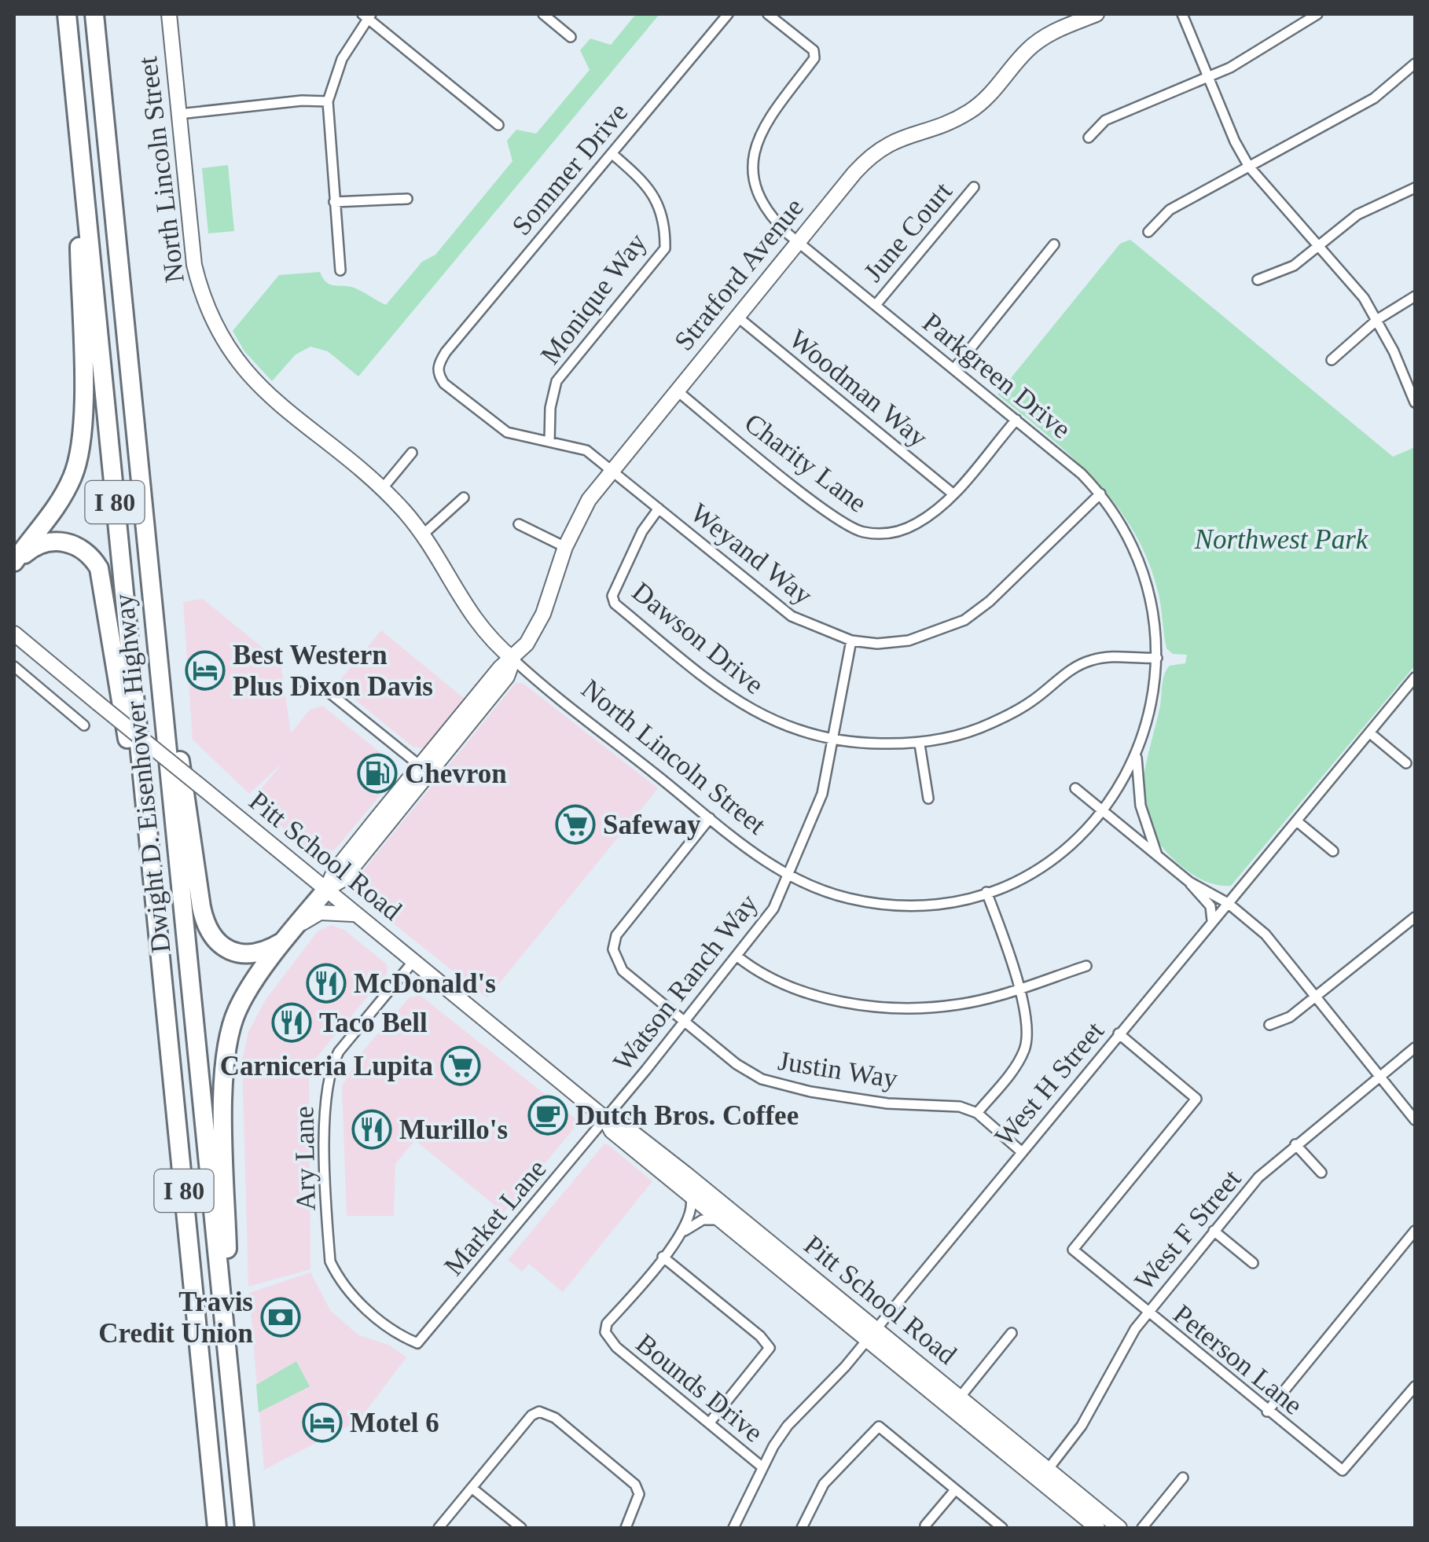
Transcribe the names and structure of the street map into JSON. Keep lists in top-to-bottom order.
{
  "streets": {
    "highway": ["I 80", "Dwight D. Eisenhower Highway"],
    "street": [
      "Sommer Drive",
      "North Lincoln Street",
      "June Court",
      "Stratford Avenue",
      "Monique Way",
      "Parkgreen Drive",
      "Woodman Way",
      "Charity Lane",
      "Weyand Way",
      "Dawson Drive",
      "Pitt School Road",
      "Watson Ranch Way",
      "Justin Way",
      "West H Street",
      "Ary Lane",
      "Market Lane",
      "West F Street",
      "Peterson Lane",
      "Bounds Drive"
    ]
  },
  "crossings": [
    ["Sommer Drive", "Monique Way"],
    ["Sommer Drive", "Weyand Way"],
    ["North Lincoln Street", "Stratford Avenue"],
    ["North Lincoln Street", "Parkgreen Drive"],
    ["North Lincoln Street", "Watson Ranch Way"],
    ["North Lincoln Street", "Justin Way"],
    ["June Court", "Parkgreen Drive"],
    ["Stratford Avenue", "Parkgreen Drive"],
    ["Stratford Avenue", "Woodman Way"],
    ["Stratford Avenue", "Charity Lane"],
    ["Stratford Avenue", "Weyand Way"],
    ["Stratford Avenue", "Pitt School Road"],
    ["Monique Way", "Weyand Way"],
    ["Parkgreen Drive", "Charity Lane"],
    ["Parkgreen Drive", "Weyand Way"],
    ["Parkgreen Drive", "Dawson Drive"],
    ["Woodman Way", "Charity Lane"],
    ["Weyand Way", "Dawson Drive"],
    ["Weyand Way", "Watson Ranch Way"],
    ["Dawson Drive", "Watson Ranch Way"],
    ["Pitt School Road", "Watson Ranch Way"],
    ["Pitt School Road", "West H Street"],
    ["Pitt School Road", "Ary Lane"],
    ["Pitt School Road", "Market Lane"],
    ["Pitt School Road", "West F Street"],
    ["Pitt School Road", "Bounds Drive"],
    ["Watson Ranch Way", "Justin Way"],
    ["Watson Ranch Way", "Market Lane"],
    ["Justin Way", "West H Street"],
    ["West H Street", "Peterson Lane"],
    ["West H Street", "Bounds Drive"],
    ["Ary Lane", "Market Lane"],
    ["West F Street", "Peterson Lane"]
  ],
  "parks": ["Northwest Park"],
  "places": {
    "hotel": ["Best Western Plus Dixon Davis", "Motel 6"],
    "fuel station": ["Chevron"],
    "supermarket": ["Safeway", "Carniceria Lupita"],
    "restaurant": ["McDonald's", "Taco Bell", "Murillo's"],
    "cafe": ["Dutch Bros. Coffee"],
    "bank": ["Travis Credit Union"]
  }
}
